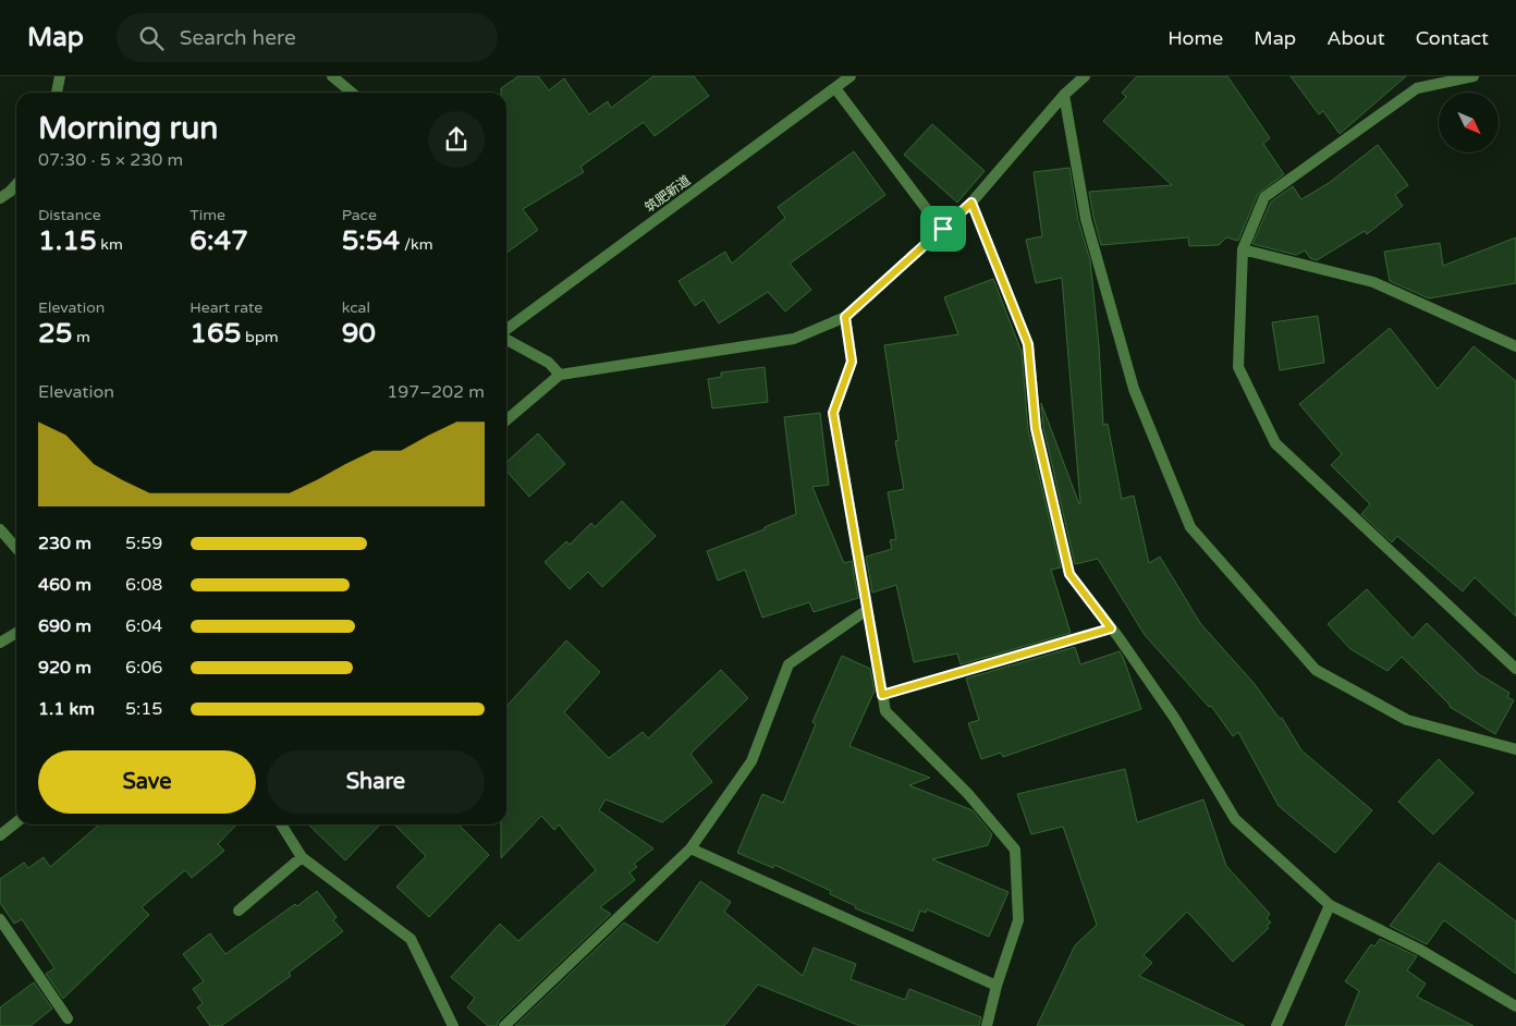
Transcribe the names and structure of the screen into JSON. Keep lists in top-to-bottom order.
{
  "streets": {
    "street": ["筑肥新道"]
  },
  "north": "bottom right",
  "page": {
    "header": "Map",
    "search": "Search here",
    "nav": [
      "Home",
      "Map",
      "About",
      "Contact"
    ],
    "heading": ["Morning run", "07:30 · 5 × 230 m"],
    "stats": [
      ["Distance", "1.15 km"],
      ["Time", "6:47"],
      ["Pace", "5:54 /km"],
      ["Elevation", "25 m"],
      ["Heart rate", "165 bpm"],
      ["kcal", "90"]
    ],
    "chart": ["Elevation", "197–202 m"],
    "list": [
      {
        "name": "230 m",
        "note": "5:59"
      },
      {
        "name": "460 m",
        "note": "6:08"
      },
      {
        "name": "690 m",
        "note": "6:04"
      },
      {
        "name": "920 m",
        "note": "6:06"
      },
      {
        "name": "1.1 km",
        "note": "5:15"
      }
    ],
    "buttons": ["Save", "Share"]
  }
}
